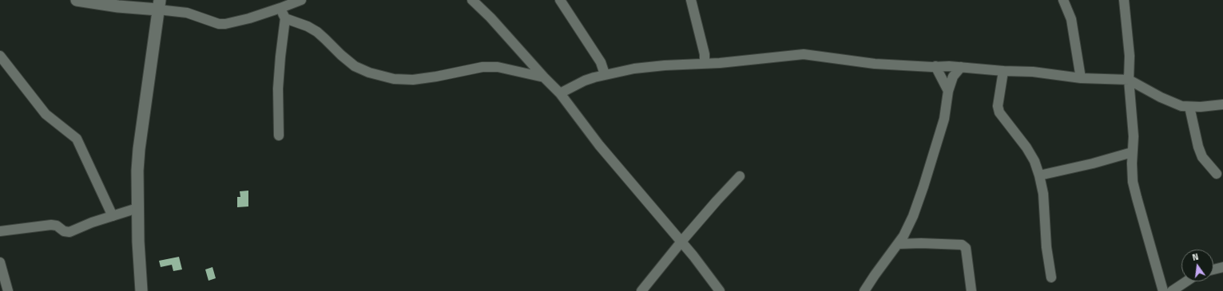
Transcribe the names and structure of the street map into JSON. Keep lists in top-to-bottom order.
{
  "north": "top"
}
